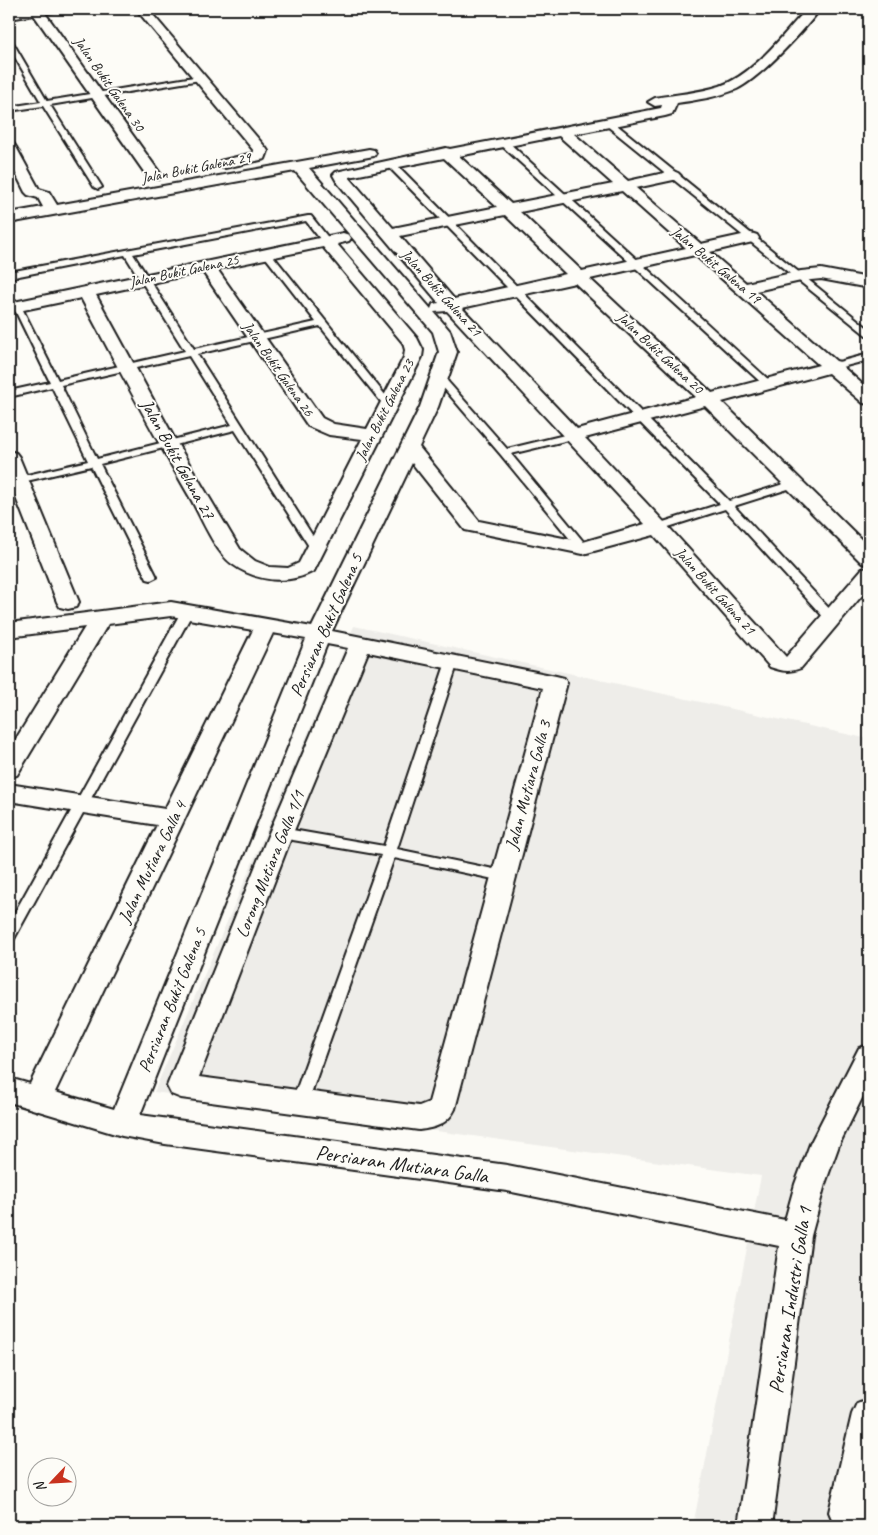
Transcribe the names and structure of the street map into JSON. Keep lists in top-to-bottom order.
{
  "streets": {
    "street": [
      "Jalan Bukit Galena 30",
      "Jalan Bukit Galena 29",
      "Jalan Bukit Galena 19",
      "Jalan Bukit Galena 25",
      "Jalan Bukit Galena 21",
      "Jalan Bukit Galena 20",
      "Jalan Bukit Galena 26",
      "Jalan Bukit Galena 23",
      "Jalan Bukit Gelana 27",
      "Persiaran Bukit Galena 5",
      "Jalan Mutiara Galla 3",
      "Jalan Mutiara Galla 4",
      "Lorong Mutiara Galla 1/1",
      "Persiaran Mutiara Galla",
      "Persiaran Industri Galla 1"
    ]
  },
  "crossings": [
    ["Jalan Bukit Galena 30", "Jalan Bukit Galena 29"],
    ["Jalan Bukit Galena 19", "Jalan Bukit Galena 21"],
    ["Jalan Bukit Galena 25", "Jalan Bukit Galena 26"],
    ["Jalan Bukit Galena 25", "Jalan Bukit Galena 23"],
    ["Jalan Bukit Galena 25", "Jalan Bukit Gelana 27"],
    ["Jalan Bukit Galena 25", "Persiaran Bukit Galena 5"],
    ["Jalan Bukit Galena 21", "Jalan Bukit Galena 20"],
    ["Jalan Bukit Galena 26", "Jalan Bukit Galena 23"],
    ["Jalan Bukit Galena 23", "Jalan Bukit Gelana 27"],
    ["Persiaran Bukit Galena 5", "Jalan Mutiara Galla 3"],
    ["Persiaran Bukit Galena 5", "Persiaran Mutiara Galla"],
    ["Jalan Mutiara Galla 3", "Jalan Mutiara Galla 4"],
    ["Jalan Mutiara Galla 3", "Lorong Mutiara Galla 1/1"],
    ["Jalan Mutiara Galla 4", "Persiaran Mutiara Galla"],
    ["Persiaran Mutiara Galla", "Persiaran Industri Galla 1"]
  ],
  "north": "bottom left"
}
